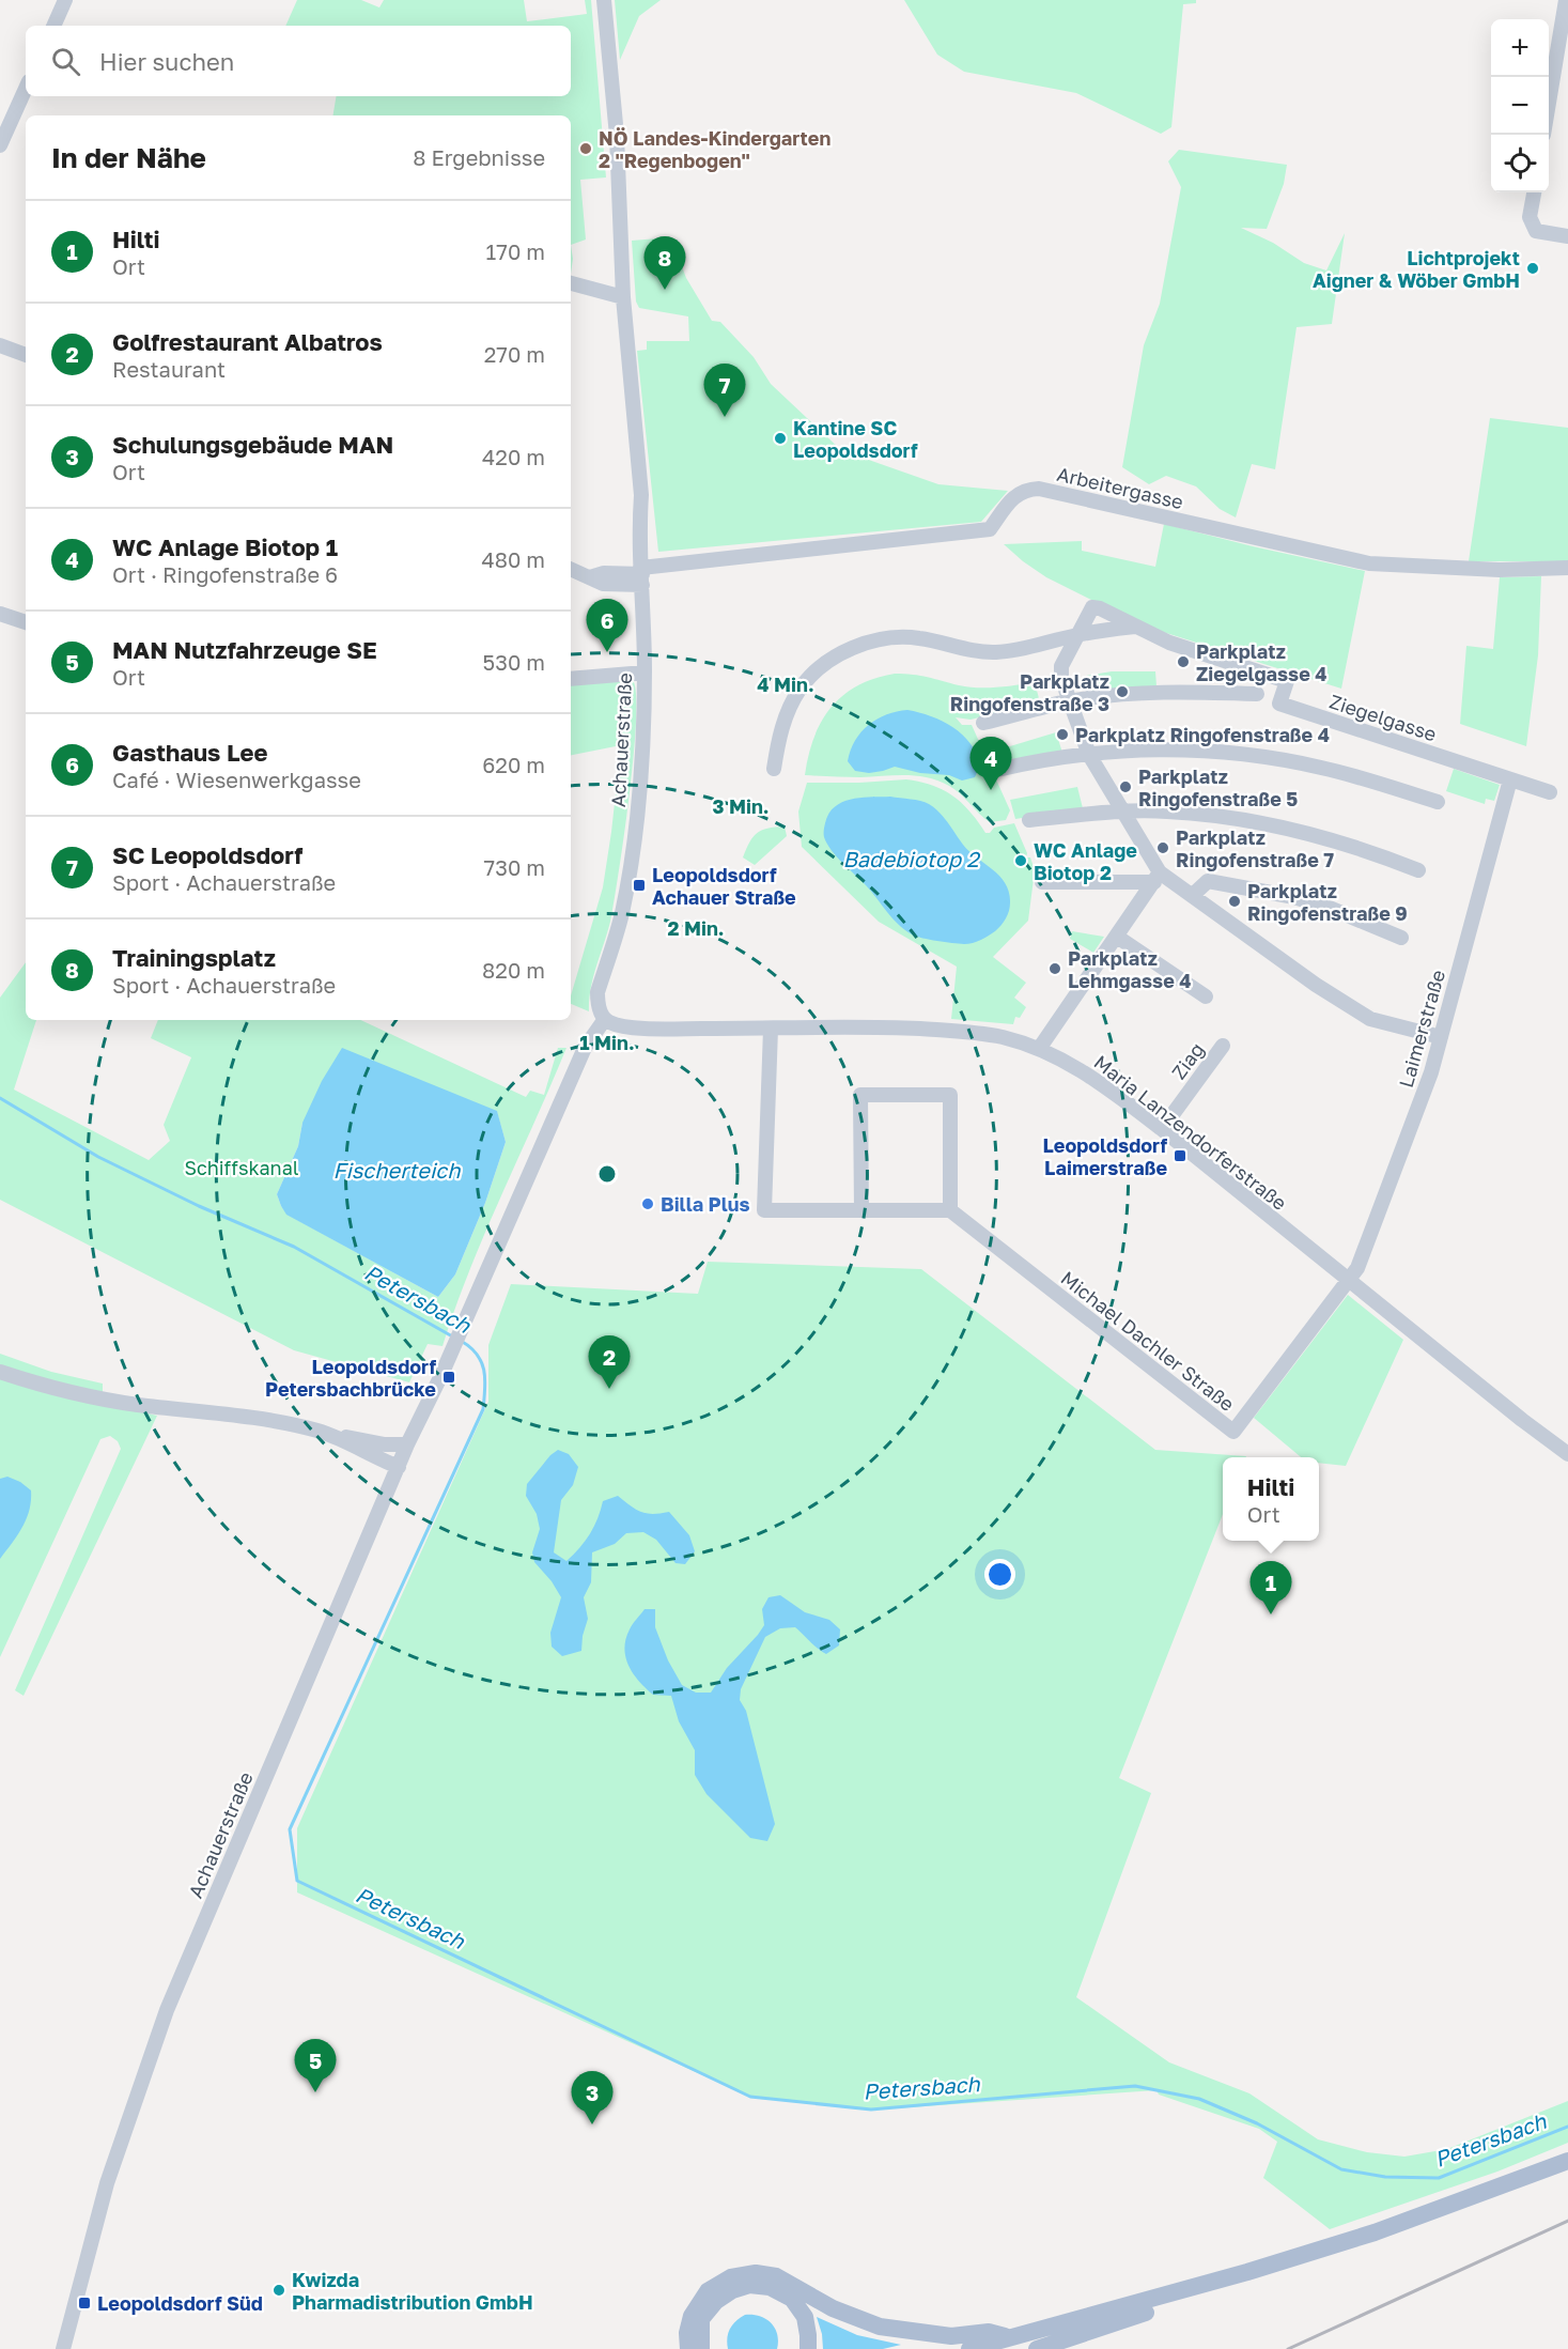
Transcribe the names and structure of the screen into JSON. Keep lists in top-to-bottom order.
{
  "streets": {
    "street": [
      "Arbeitergasse",
      "Ziegelgasse",
      "Achauerstraße",
      "Laimerstraße",
      "Ziag",
      "Maria Lanzendorferstraße",
      "Michael Dachler Straße"
    ]
  },
  "crossings": [
    ["Arbeitergasse", "Achauerstraße"],
    ["Ziegelgasse", "Laimerstraße"],
    ["Achauerstraße", "Maria Lanzendorferstraße"],
    ["Laimerstraße", "Maria Lanzendorferstraße"],
    ["Laimerstraße", "Michael Dachler Straße"],
    ["Ziag", "Maria Lanzendorferstraße"],
    ["Maria Lanzendorferstraße", "Michael Dachler Straße"]
  ],
  "water": ["Badebiotop 2", "Fischerteich", "Petersbach"],
  "parks": ["Schiffskanal"],
  "places": {
    "other": [
      "NÖ Landes-Kindergarten 2 \"Regenbogen\"",
      "Lichtprojekt Aigner & Wöber GmbH",
      "Kantine SC Leopoldsdorf",
      "Parkplatz Ziegelgasse 4",
      "Parkplatz Ringofenstraße 3",
      "Parkplatz Ringofenstraße 4",
      "Parkplatz Ringofenstraße 5",
      "Parkplatz Ringofenstraße 7",
      "WC Anlage Biotop 2",
      "Parkplatz Ringofenstraße 9",
      "Parkplatz Lehmgasse 4",
      "Billa Plus",
      "Kwizda Pharmadistribution GmbH"
    ],
    "transit": [
      "Leopoldsdorf Achauer Straße",
      "Leopoldsdorf Laimerstraße",
      "Leopoldsdorf Petersbachbrücke",
      "Leopoldsdorf Süd"
    ]
  },
  "page": {
    "map_buttons": ["+", "−"],
    "search": "Hier suchen",
    "heading": ["In der Nähe", "8 Ergebnisse"],
    "list": [
      {
        "mark": "1",
        "name": "Hilti",
        "note": "Ort",
        "value": "170 m"
      },
      {
        "mark": "2",
        "name": "Golfrestaurant Albatros",
        "note": "Restaurant",
        "value": "270 m"
      },
      {
        "mark": "3",
        "name": "Schulungsgebäude MAN",
        "note": "Ort",
        "value": "420 m"
      },
      {
        "mark": "4",
        "name": "WC Anlage Biotop 1",
        "note": "Ort · Ringofenstraße 6",
        "value": "480 m"
      },
      {
        "mark": "5",
        "name": "MAN Nutzfahrzeuge SE",
        "note": "Ort",
        "value": "530 m"
      },
      {
        "mark": "6",
        "name": "Gasthaus Lee",
        "note": "Café · Wiesenwerkgasse",
        "value": "620 m"
      },
      {
        "mark": "7",
        "name": "SC Leopoldsdorf",
        "note": "Sport · Achauerstraße",
        "value": "730 m"
      },
      {
        "mark": "8",
        "name": "Trainingsplatz",
        "note": "Sport · Achauerstraße",
        "value": "820 m"
      }
    ],
    "pins": [
      "8",
      "7",
      "6",
      "4",
      "2",
      "1",
      "5",
      "3"
    ],
    "popup": ["Hilti", "Ort"]
  },
  "rings": [
    "4 Min.",
    "3 Min.",
    "2 Min.",
    "1 Min."
  ]
}
